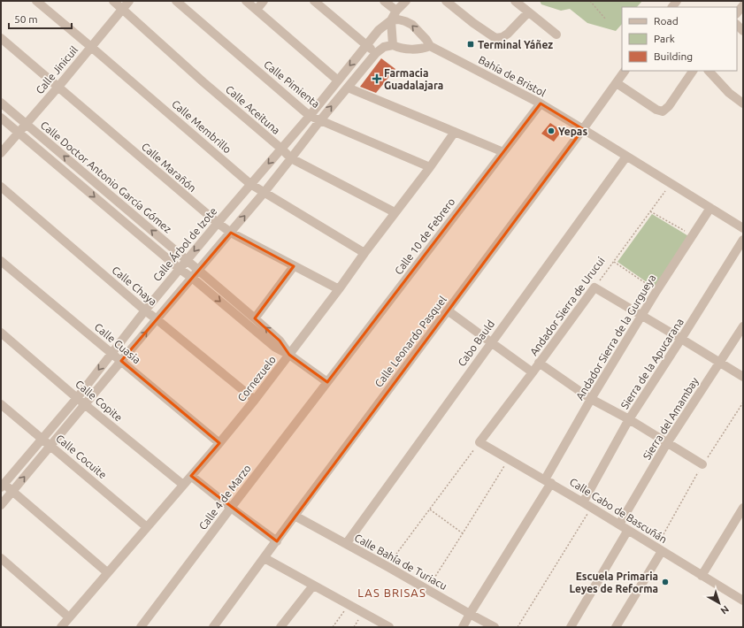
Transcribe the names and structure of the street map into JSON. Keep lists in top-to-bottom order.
{
  "streets": {
    "street": [
      "Calle Jinicuil",
      "Bahía de Bristol",
      "Calle Pimienta",
      "Calle Aceituna",
      "Calle Membrillo",
      "Calle Marañón",
      "Calle Doctor Antonio García Gómez",
      "Calle 10 de Febrero",
      "Calle Árbol de Izote",
      "Calle Chaya",
      "Andador Sierra de Urucui",
      "Andador Sierra de la Gurgueya",
      "Calle Leonardo Pasquel",
      "Calle Cuasia",
      "Cabo Bauld",
      "Sierra de la Apucarana",
      "Cornezuelo",
      "Calle Copite",
      "Sierra del Amambay",
      "Calle Cocuite",
      "Calle 4 de Marzo",
      "Calle Cabo de Bascuñán",
      "Calle Bahía de Turiacu"
    ]
  },
  "crossings": [
    ["Calle Jinicuil", "Calle Aceituna"],
    ["Calle Jinicuil", "Calle Membrillo"],
    ["Calle Jinicuil", "Calle Marañón"],
    ["Calle Jinicuil", "Calle Doctor Antonio García Gómez"],
    ["Bahía de Bristol", "Calle 10 de Febrero"],
    ["Bahía de Bristol", "Calle Árbol de Izote"],
    ["Bahía de Bristol", "Andador Sierra de Urucui"],
    ["Bahía de Bristol", "Andador Sierra de la Gurgueya"],
    ["Bahía de Bristol", "Calle Leonardo Pasquel"],
    ["Bahía de Bristol", "Cabo Bauld"],
    ["Calle Pimienta", "Calle Árbol de Izote"],
    ["Calle Pimienta", "Cornezuelo"],
    ["Calle Aceituna", "Calle Árbol de Izote"],
    ["Calle Aceituna", "Cornezuelo"],
    ["Calle Membrillo", "Calle Árbol de Izote"],
    ["Calle Membrillo", "Cornezuelo"],
    ["Calle Marañón", "Calle Árbol de Izote"],
    ["Calle Marañón", "Cornezuelo"],
    ["Calle Doctor Antonio García Gómez", "Calle 10 de Febrero"],
    ["Calle Doctor Antonio García Gómez", "Calle Árbol de Izote"],
    ["Calle Doctor Antonio García Gómez", "Cornezuelo"],
    ["Calle Doctor Antonio García Gómez", "Calle 4 de Marzo"],
    ["Calle 10 de Febrero", "Calle 4 de Marzo"],
    ["Calle Árbol de Izote", "Calle Chaya"],
    ["Calle Árbol de Izote", "Calle Cuasia"],
    ["Calle Árbol de Izote", "Calle Copite"],
    ["Calle Árbol de Izote", "Calle Cocuite"],
    ["Calle Chaya", "Cornezuelo"],
    ["Andador Sierra de Urucui", "Calle Cabo de Bascuñán"],
    ["Andador Sierra de la Gurgueya", "Calle Cabo de Bascuñán"],
    ["Andador Sierra de la Gurgueya", "Calle Bahía de Turiacu"],
    ["Calle Leonardo Pasquel", "Calle Bahía de Turiacu"],
    ["Calle Cuasia", "Cornezuelo"],
    ["Cabo Bauld", "Calle Bahía de Turiacu"],
    ["Sierra de la Apucarana", "Calle Cabo de Bascuñán"],
    ["Cornezuelo", "Calle Copite"],
    ["Cornezuelo", "Calle Cocuite"],
    ["Sierra del Amambay", "Calle Cabo de Bascuñán"]
  ],
  "districts": ["LAS BRISAS"],
  "places": {
    "transit": ["Terminal Yáñez"],
    "health": ["Farmacia Guadalajara"],
    "other": ["Yepas", "Escuela Primaria Leyes de Reforma"]
  },
  "legend": ["Road", "Park", "Building"],
  "scale_bar": "50 m",
  "north": "bottom right"
}
